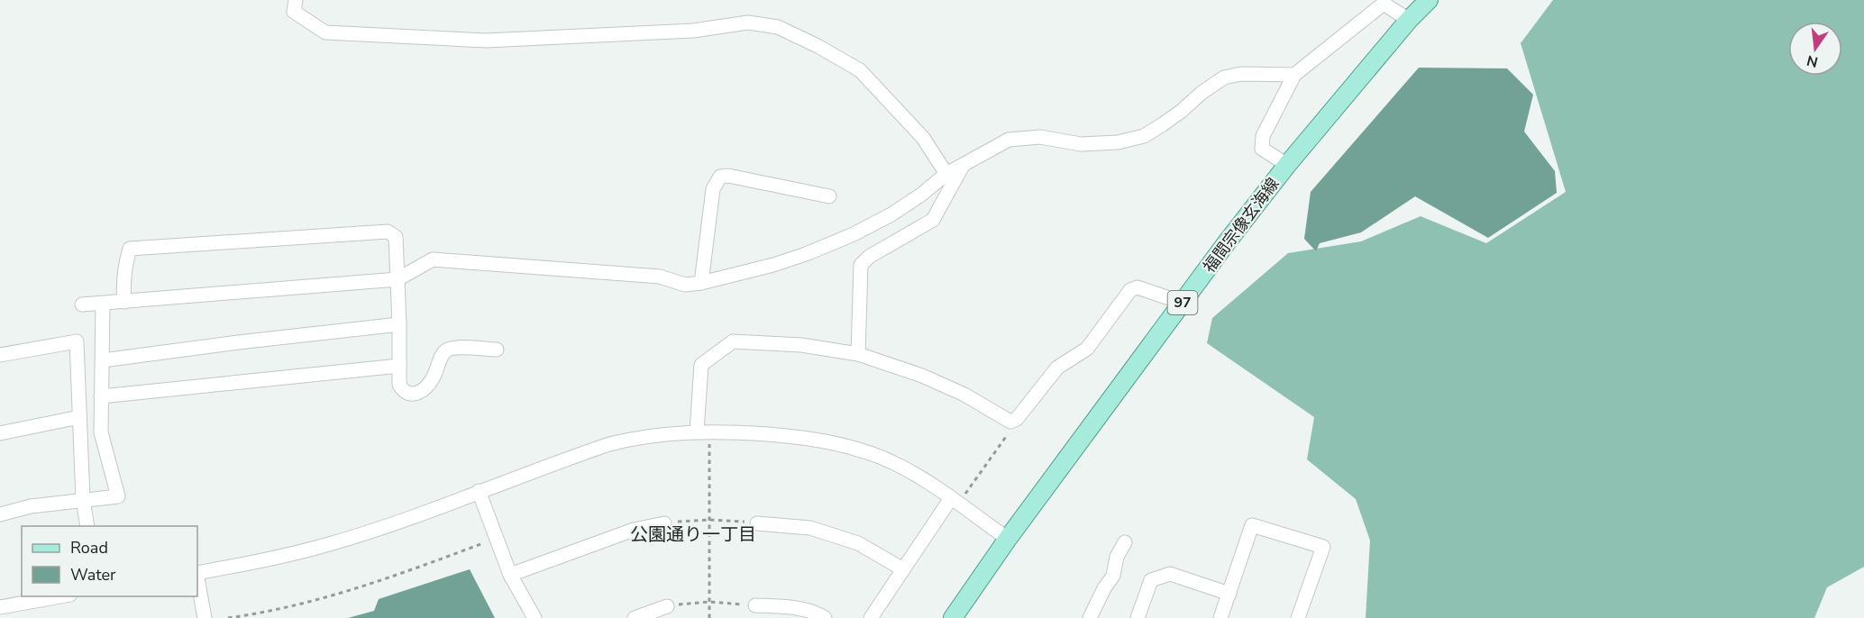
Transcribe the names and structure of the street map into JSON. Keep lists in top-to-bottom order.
{
  "streets": {
    "main road": ["福間宗像玄海線", "97"]
  },
  "districts": ["公園通り一丁目"],
  "legend": ["Road", "Water"],
  "north": "bottom"
}
